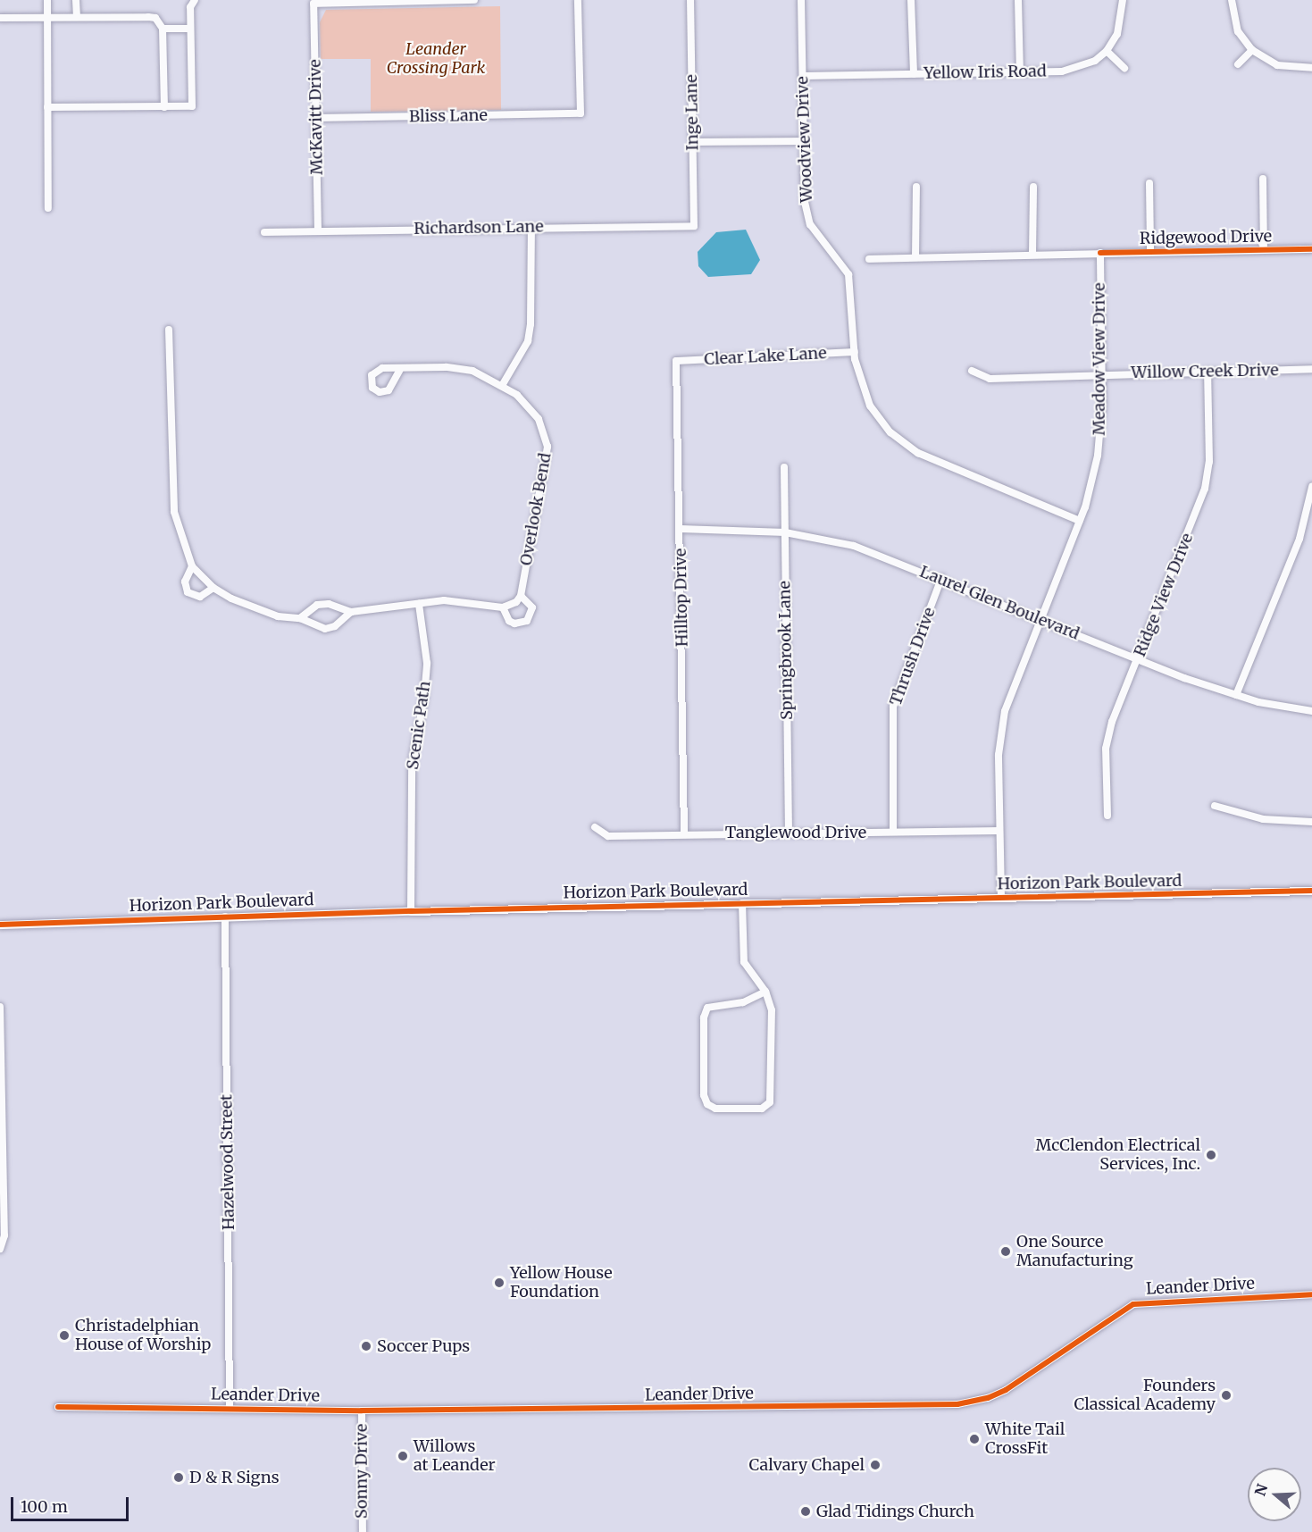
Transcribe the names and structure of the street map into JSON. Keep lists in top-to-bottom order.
{
  "streets": {
    "street": [
      "Yellow Iris Road",
      "Inge Lane",
      "Bliss Lane",
      "McKavitt Drive",
      "Woodview Drive",
      "Richardson Lane",
      "Ridgewood Drive",
      "Clear Lake Lane",
      "Meadow View Drive",
      "Willow Creek Drive",
      "Overlook Bend",
      "Ridge View Drive",
      "Hilltop Drive",
      "Laurel Glen Boulevard",
      "Springbrook Lane",
      "Thrush Drive",
      "Scenic Path",
      "Tanglewood Drive",
      "Horizon Park Boulevard",
      "Hazelwood Street",
      "Leander Drive",
      "Sonny Drive"
    ]
  },
  "crossings": [
    ["Yellow Iris Road", "Woodview Drive"],
    ["Inge Lane", "Richardson Lane"],
    ["Bliss Lane", "McKavitt Drive"],
    ["McKavitt Drive", "Richardson Lane"],
    ["Woodview Drive", "Clear Lake Lane"],
    ["Woodview Drive", "Meadow View Drive"],
    ["Ridgewood Drive", "Meadow View Drive"],
    ["Clear Lake Lane", "Hilltop Drive"],
    ["Meadow View Drive", "Willow Creek Drive"],
    ["Meadow View Drive", "Laurel Glen Boulevard"],
    ["Meadow View Drive", "Tanglewood Drive"],
    ["Meadow View Drive", "Horizon Park Boulevard"],
    ["Willow Creek Drive", "Ridge View Drive"],
    ["Ridge View Drive", "Laurel Glen Boulevard"],
    ["Hilltop Drive", "Laurel Glen Boulevard"],
    ["Hilltop Drive", "Tanglewood Drive"],
    ["Laurel Glen Boulevard", "Springbrook Lane"],
    ["Laurel Glen Boulevard", "Thrush Drive"],
    ["Springbrook Lane", "Tanglewood Drive"],
    ["Thrush Drive", "Tanglewood Drive"],
    ["Scenic Path", "Horizon Park Boulevard"],
    ["Horizon Park Boulevard", "Hazelwood Street"],
    ["Hazelwood Street", "Leander Drive"],
    ["Leander Drive", "Sonny Drive"]
  ],
  "parks": ["Leander Crossing Park"],
  "places": [
    "McClendon Electrical Services, Inc.",
    "One Source Manufacturing",
    "Yellow House Foundation",
    "Christadelphian House of Worship",
    "Soccer Pups",
    "Founders Classical Academy",
    "White Tail CrossFit",
    "Willows at Leander",
    "Calvary Chapel",
    "D & R Signs",
    "Glad Tidings Church"
  ],
  "scale_bar": "100 m",
  "north": "left"
}
